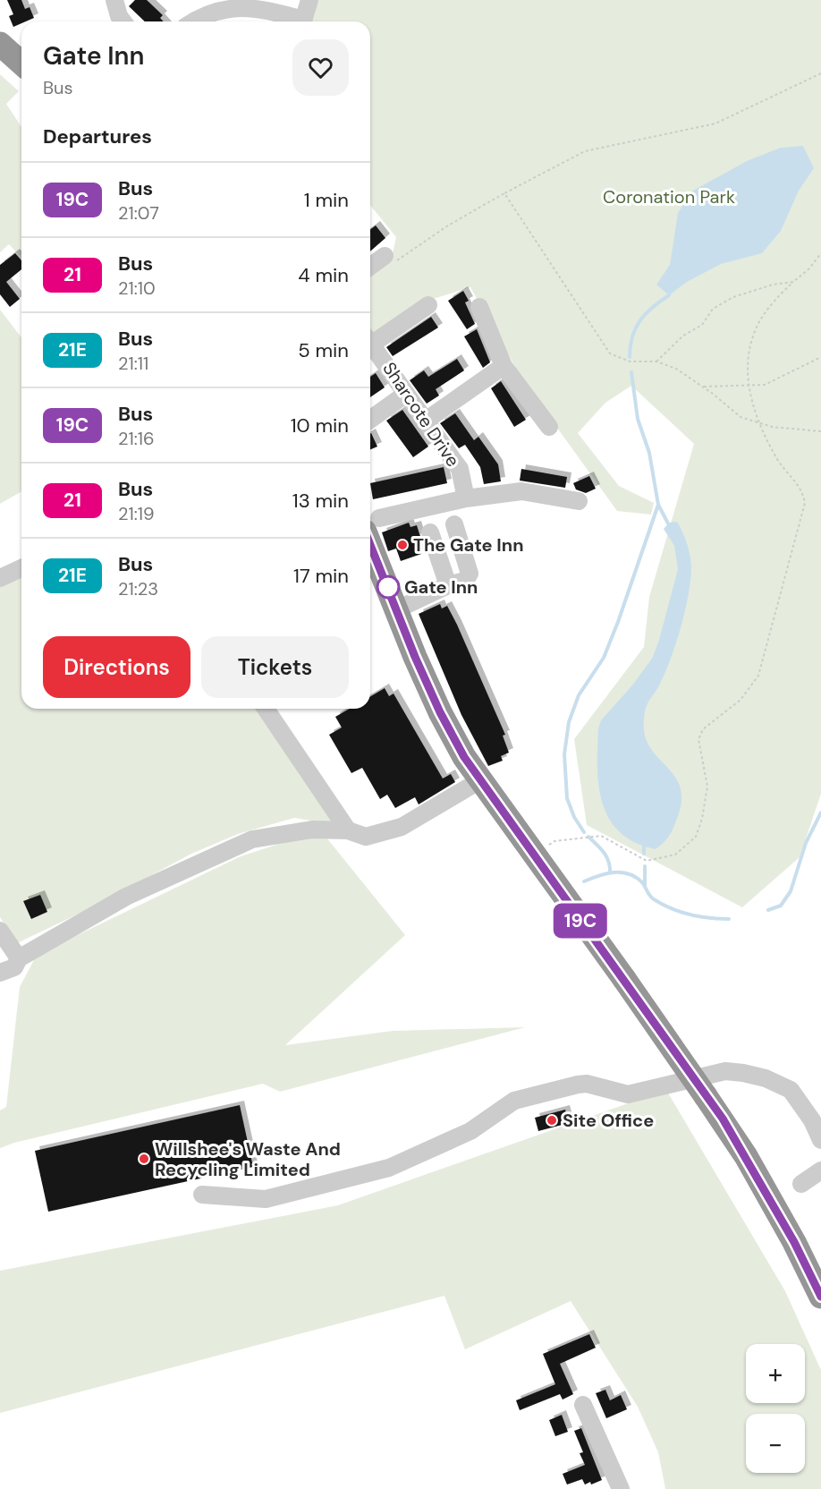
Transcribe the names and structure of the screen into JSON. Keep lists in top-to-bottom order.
{
  "streets": {
    "street": ["Sharcote Drive"]
  },
  "parks": ["Coronation Park"],
  "places": [
    "The Gate Inn",
    "Gate Inn",
    "Site Office",
    "Willshee's Waste And Recycling Limited"
  ],
  "lines": ["bus line 19C"],
  "page": {
    "on_map": "19C",
    "heading": [
      ["Gate Inn", "Bus"],
      "Departures"
    ],
    "list": [
      {
        "mark": "19C",
        "name": "Bus",
        "note": "21:07",
        "value": "1 min"
      },
      {
        "mark": "21",
        "name": "Bus",
        "note": "21:10",
        "value": "4 min"
      },
      {
        "mark": "21E",
        "name": "Bus",
        "note": "21:11",
        "value": "5 min"
      },
      {
        "mark": "19C",
        "name": "Bus",
        "note": "21:16",
        "value": "10 min"
      },
      {
        "mark": "21",
        "name": "Bus",
        "note": "21:19",
        "value": "13 min"
      },
      {
        "mark": "21E",
        "name": "Bus",
        "note": "21:23",
        "value": "17 min"
      }
    ],
    "buttons": ["Directions", "Tickets"],
    "map_buttons": ["+", "−"]
  }
}
